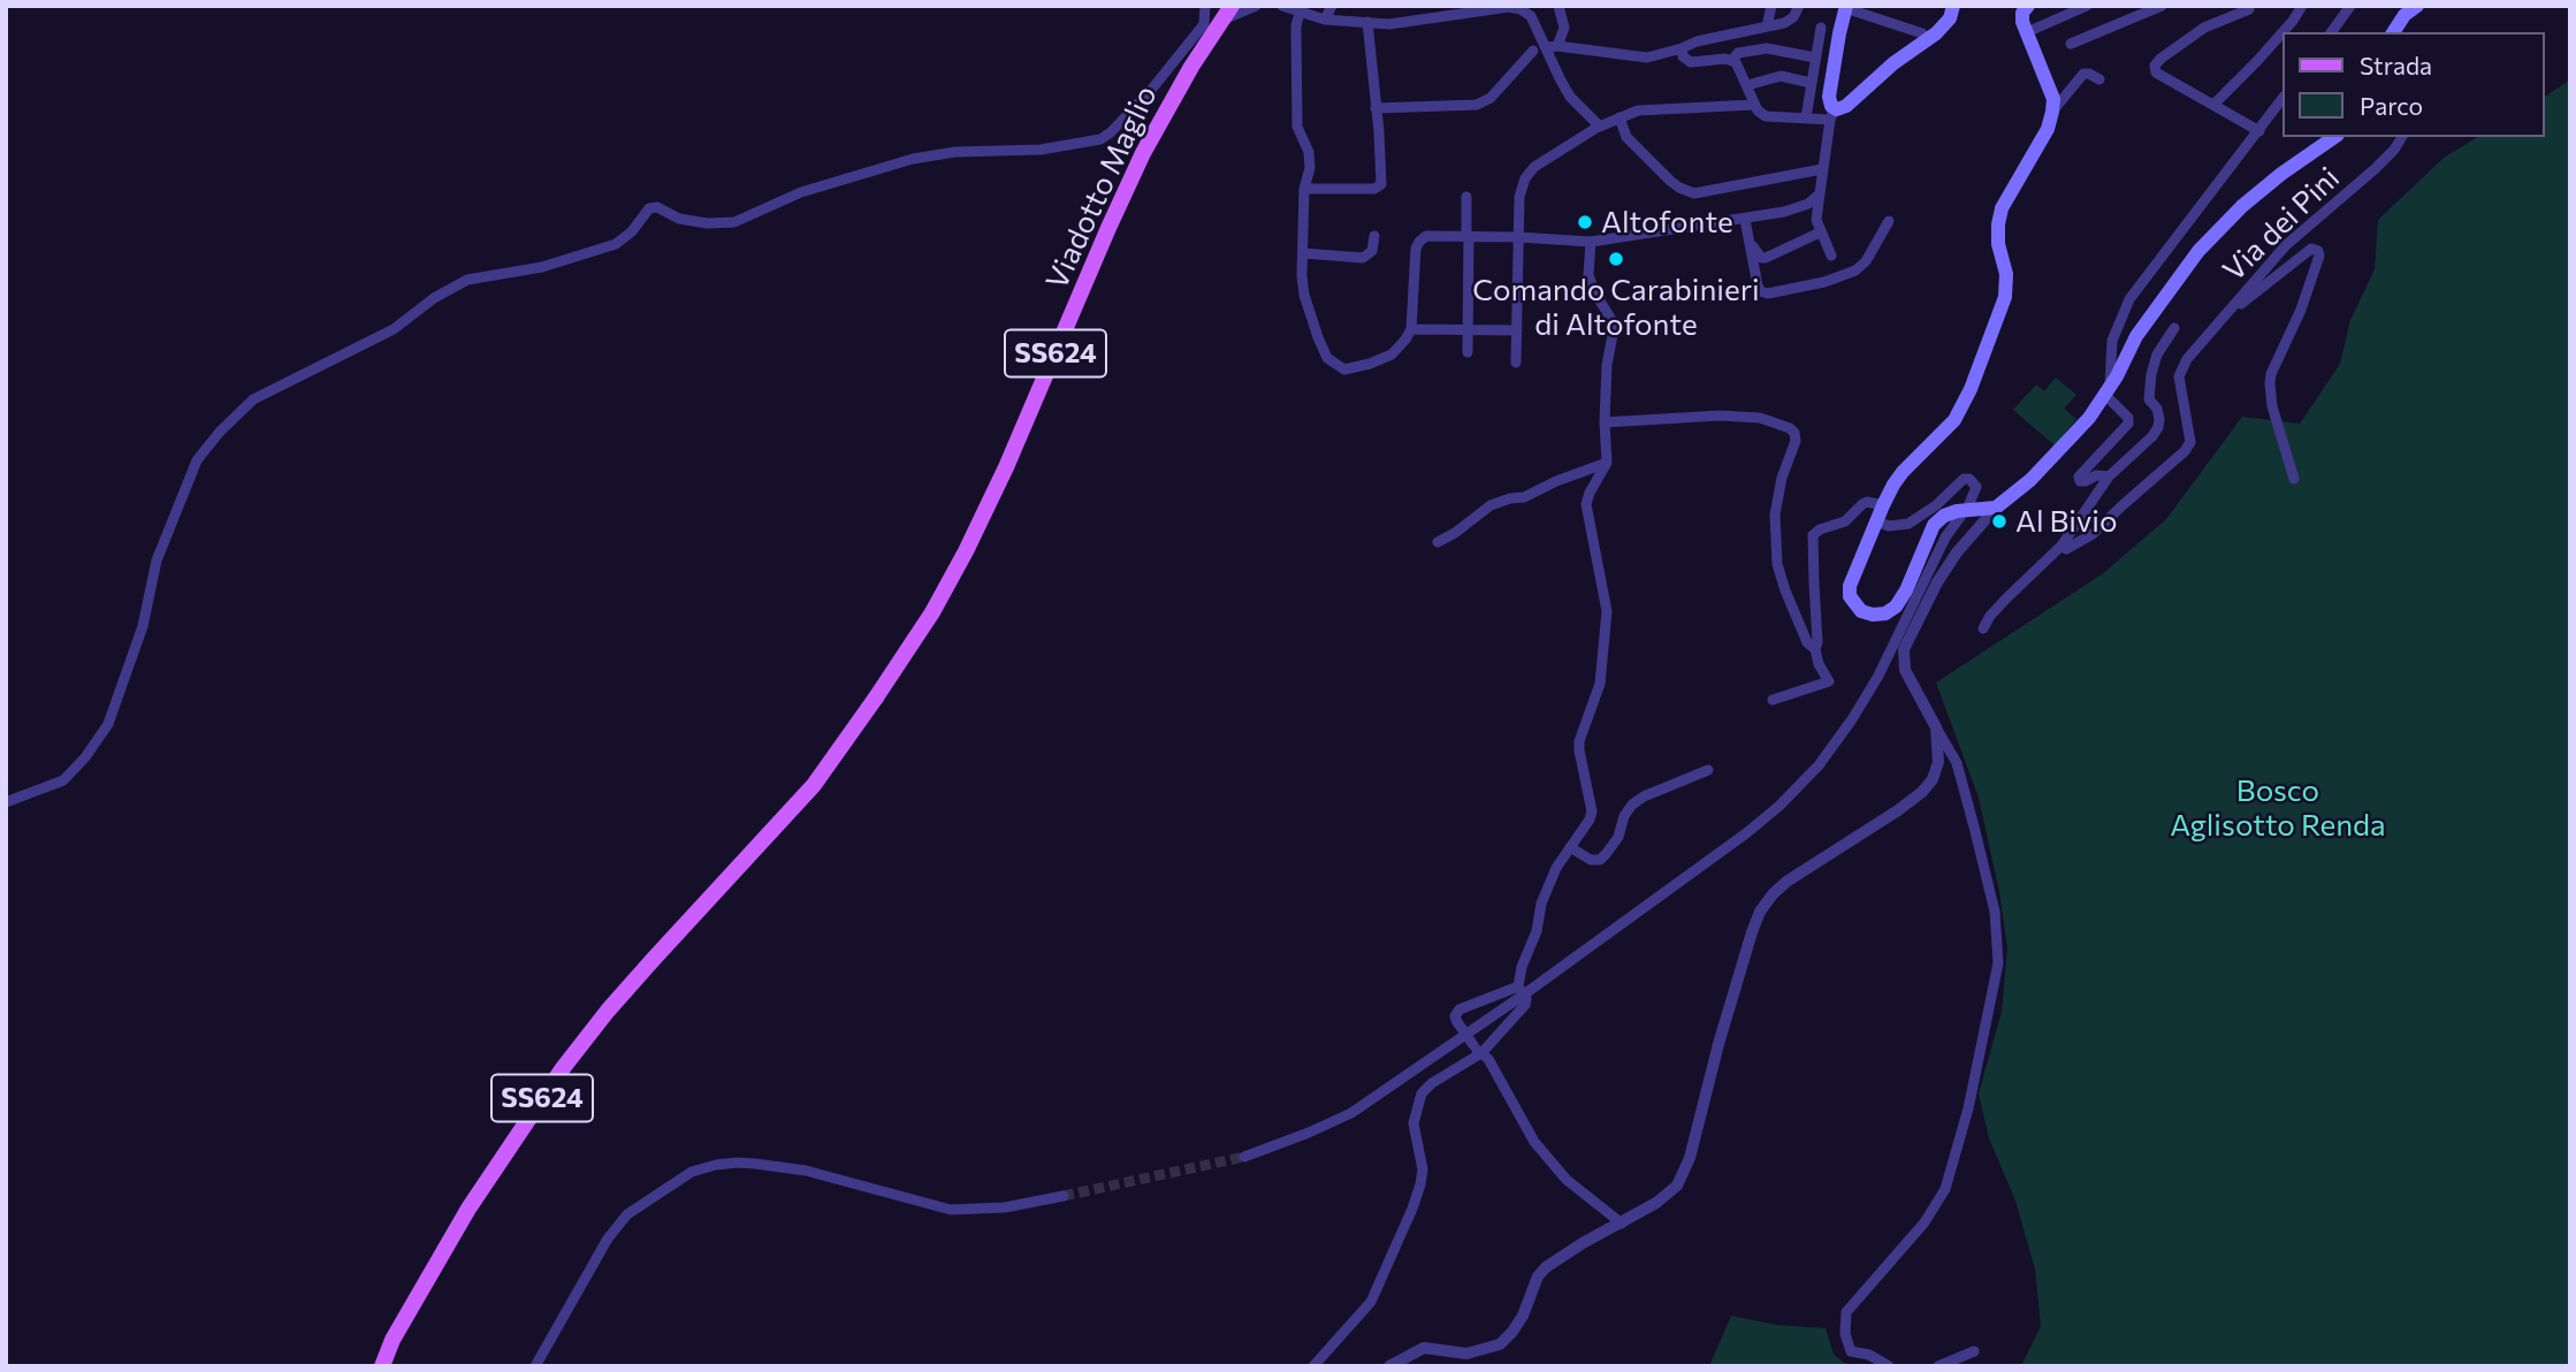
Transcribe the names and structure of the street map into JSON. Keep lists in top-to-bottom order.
{
  "streets": {
    "main road": ["Viadotto Maglio", "SS624"],
    "street": ["Via dei Pini"]
  },
  "parks": ["Bosco Aglisotto Renda"],
  "places": ["Altofonte", "Comando Carabinieri di Altofonte", "Al Bivio"],
  "legend": ["Strada", "Parco"]
}
